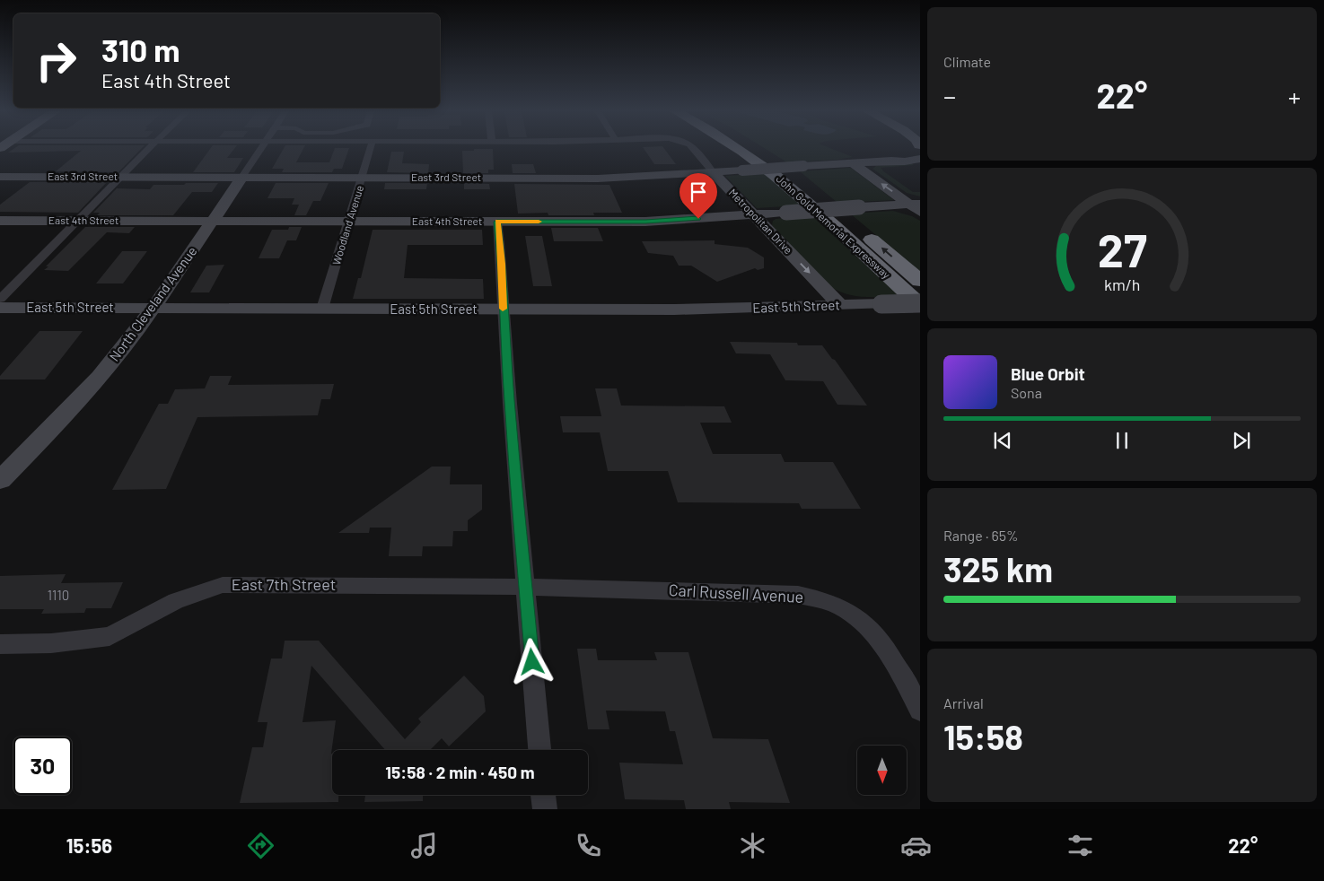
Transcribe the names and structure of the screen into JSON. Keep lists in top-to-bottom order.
{
  "streets": {
    "highway": ["John Gold Memorial Expressway"],
    "main road": [
      "East 3rd Street",
      "East 4th Street",
      "Metropolitan Drive",
      "North Cleveland Avenue",
      "East 5th Street"
    ],
    "street": ["Woodland Avenue", "East 7th Street", "Carl Russell Avenue"]
  },
  "crossings": [
    ["East 3rd Street", "Metropolitan Drive"],
    ["East 3rd Street", "Woodland Avenue"],
    ["East 3rd Street", "North Cleveland Avenue"],
    ["East 4th Street", "Metropolitan Drive"],
    ["East 4th Street", "Woodland Avenue"],
    ["East 4th Street", "North Cleveland Avenue"],
    ["Metropolitan Drive", "East 5th Street"],
    ["Woodland Avenue", "East 5th Street"],
    ["John Gold Memorial Expressway", "East 5th Street"],
    ["North Cleveland Avenue", "East 5th Street"],
    ["East 7th Street", "Carl Russell Avenue"]
  ],
  "one_way": ["Metropolitan Drive"],
  "house_numbers": ["1110"],
  "north": "bottom",
  "page": {
    "tile": [
      "Climate",
      ["Range · 65%", "325 km"],
      ["Arrival", "15:58"]
    ],
    "turn": ["310 m", "East 4th Street"],
    "heat": ["−", "22°", "+"],
    "song": ["Blue Orbit", "Sona"],
    "limit": "30",
    "trip": "15:58 · 2 min · 450 m",
    "tabs": ["15:56", "22°"],
    "gauge": ["27", "km/h"]
  }
}
